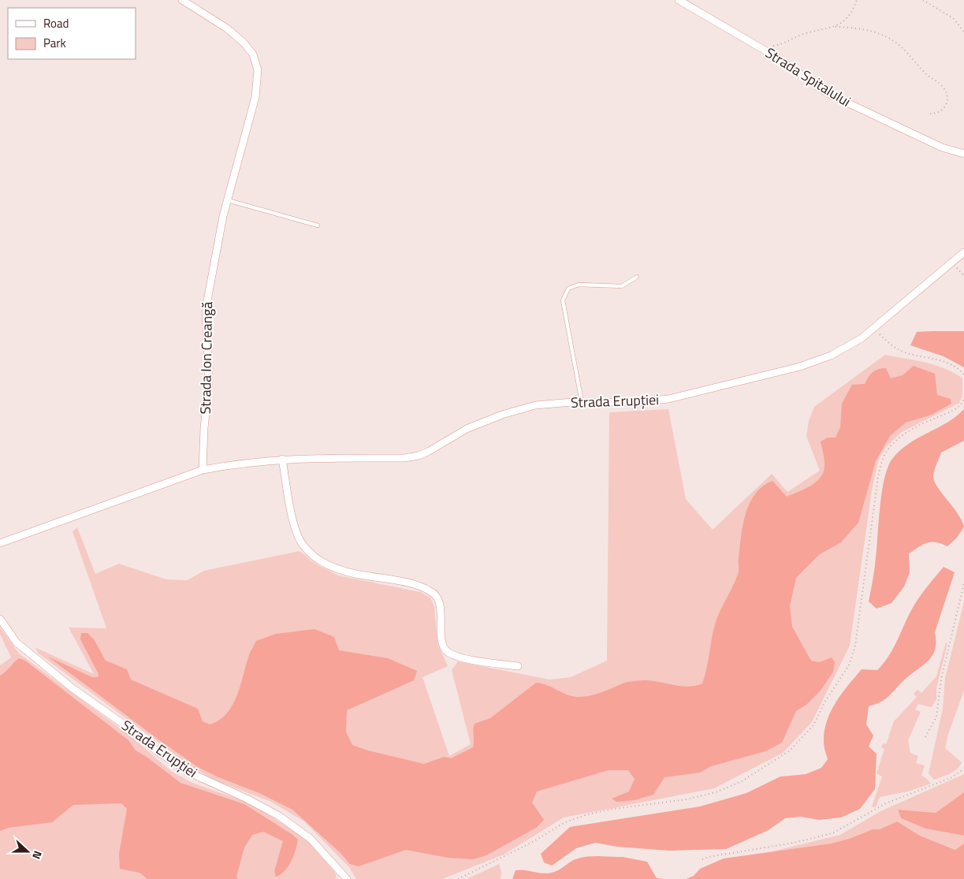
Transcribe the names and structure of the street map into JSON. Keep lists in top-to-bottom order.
{
  "streets": {
    "street": ["Strada Spitalului", "Strada Ion Creangă", "Strada Erupției"]
  },
  "crossings": [
    ["Strada Ion Creangă", "Strada Erupției"]
  ],
  "legend": ["Road", "Park"],
  "north": "right"
}
